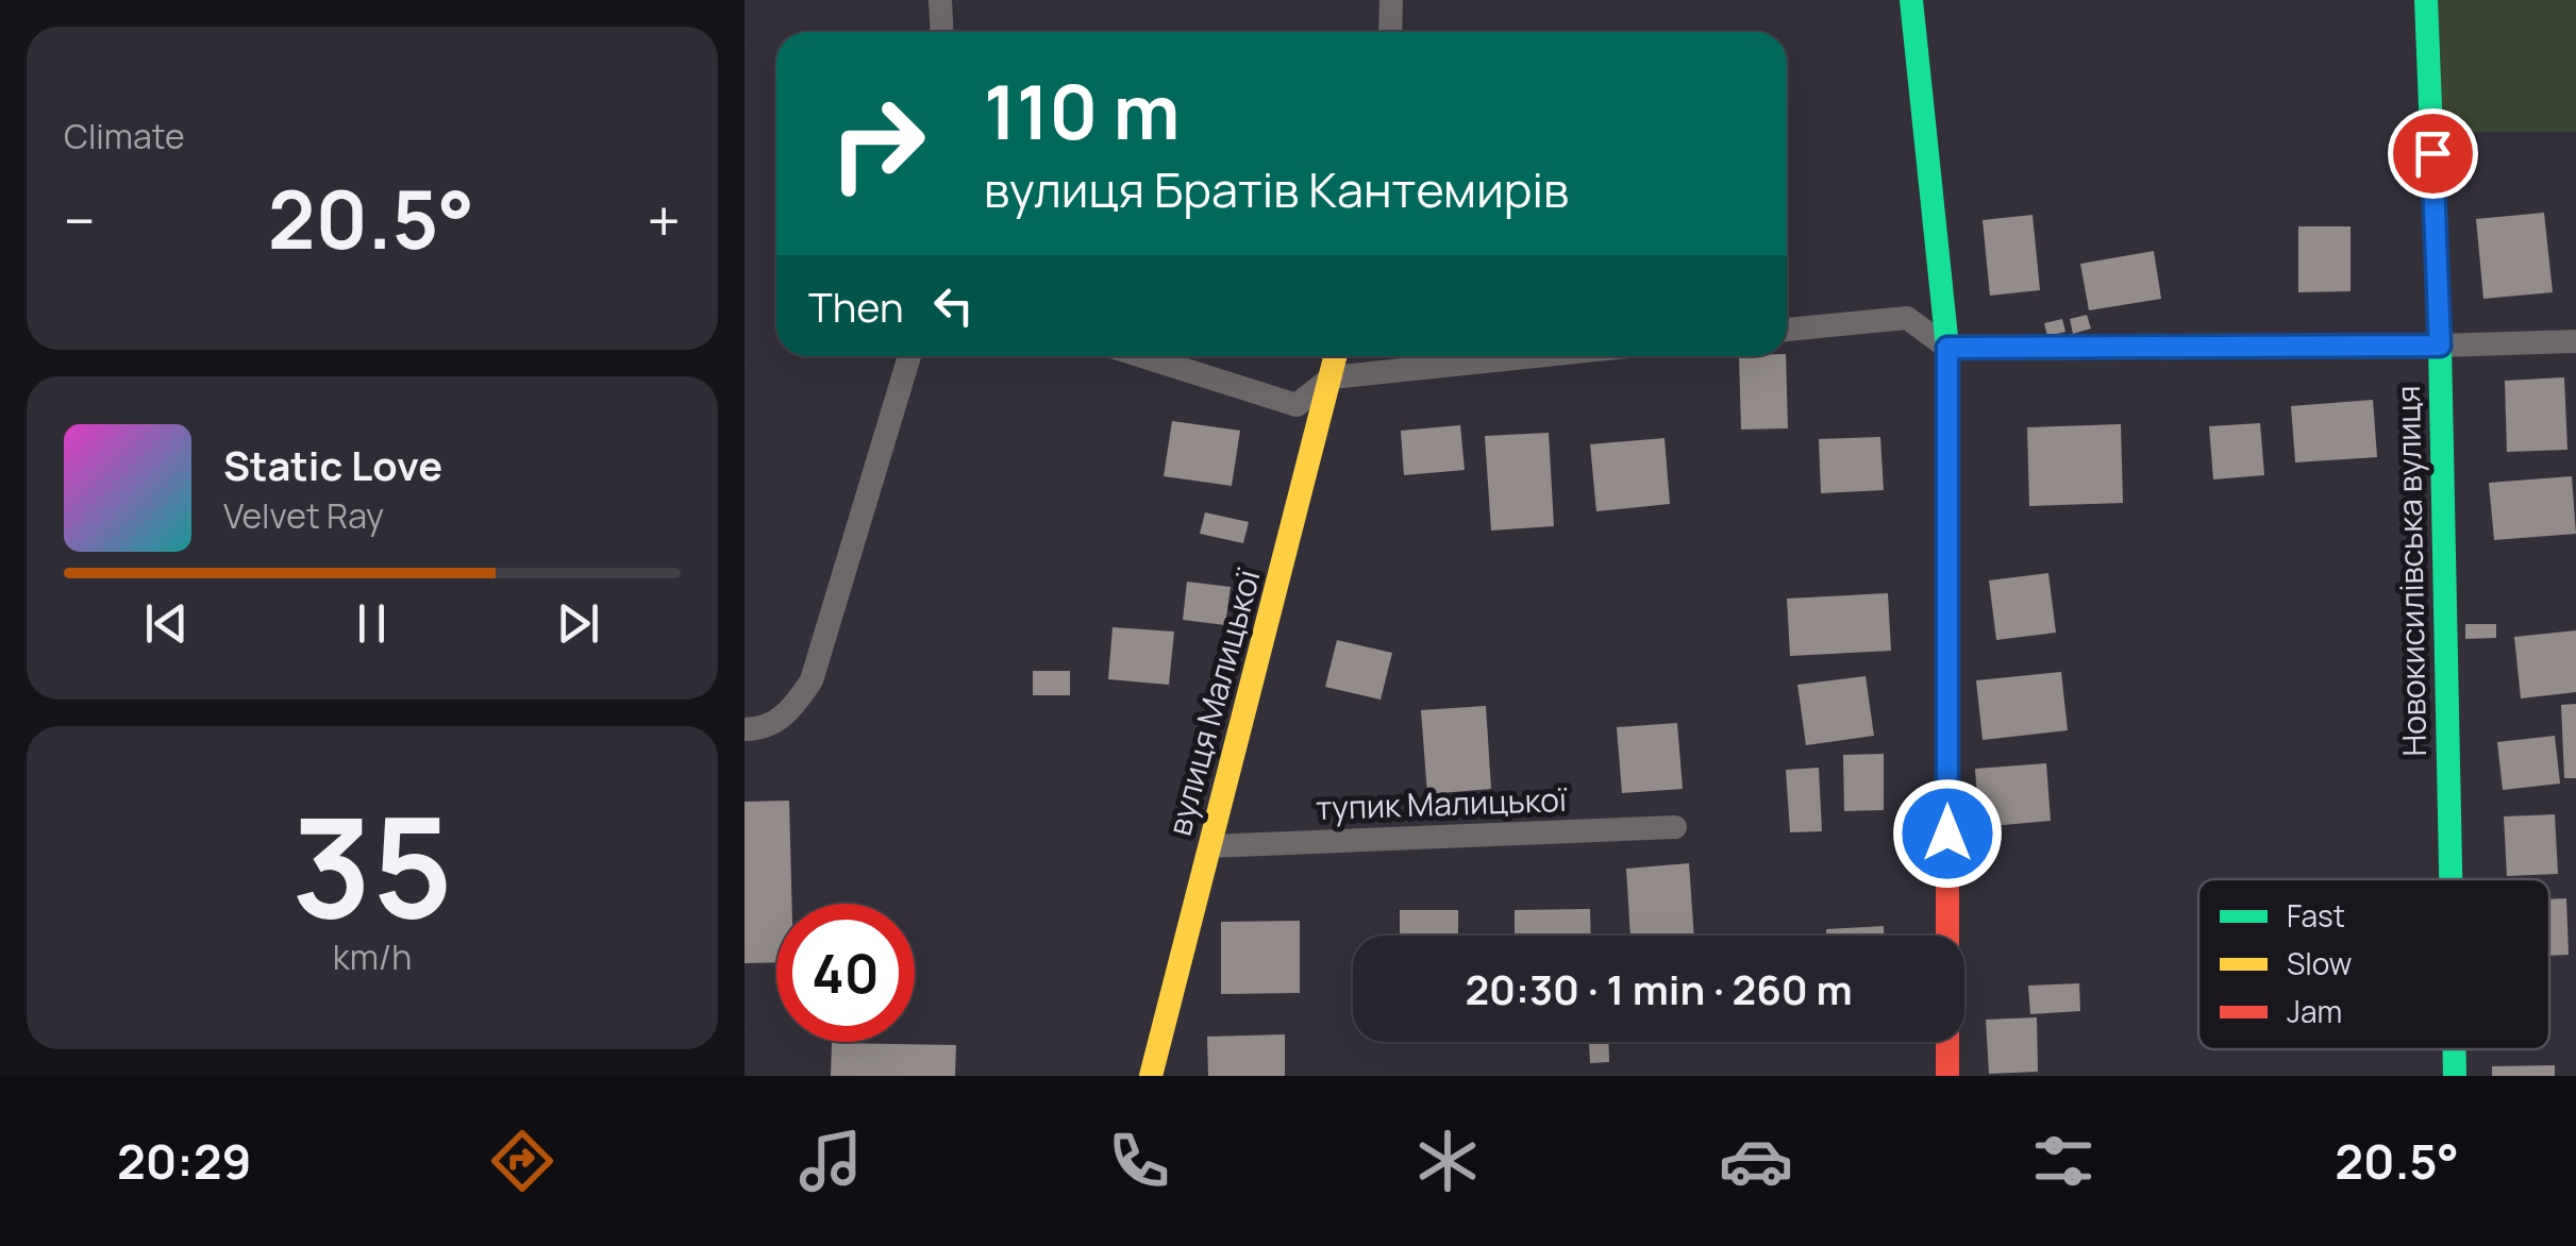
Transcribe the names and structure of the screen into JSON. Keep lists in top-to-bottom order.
{
  "streets": {
    "street": ["Новокисилівська вулиця", "вулиця Малицької", "тупик Малицької"]
  },
  "crossings": [
    ["вулиця Малицької", "тупик Малицької"]
  ],
  "legend": ["Fast", "Slow", "Jam"],
  "page": {
    "tile": [
      "Climate",
      ["35", "km/h"]
    ],
    "turn": ["110 m", "вулиця Братів Кантемирів"],
    "heat": ["−", "20.5°", "+"],
    "then": "Then",
    "song": ["Static Love", "Velvet Ray"],
    "limit": "40",
    "trip": "20:30 · 1 min · 260 m",
    "tabs": ["20:29", "20.5°"]
  }
}
